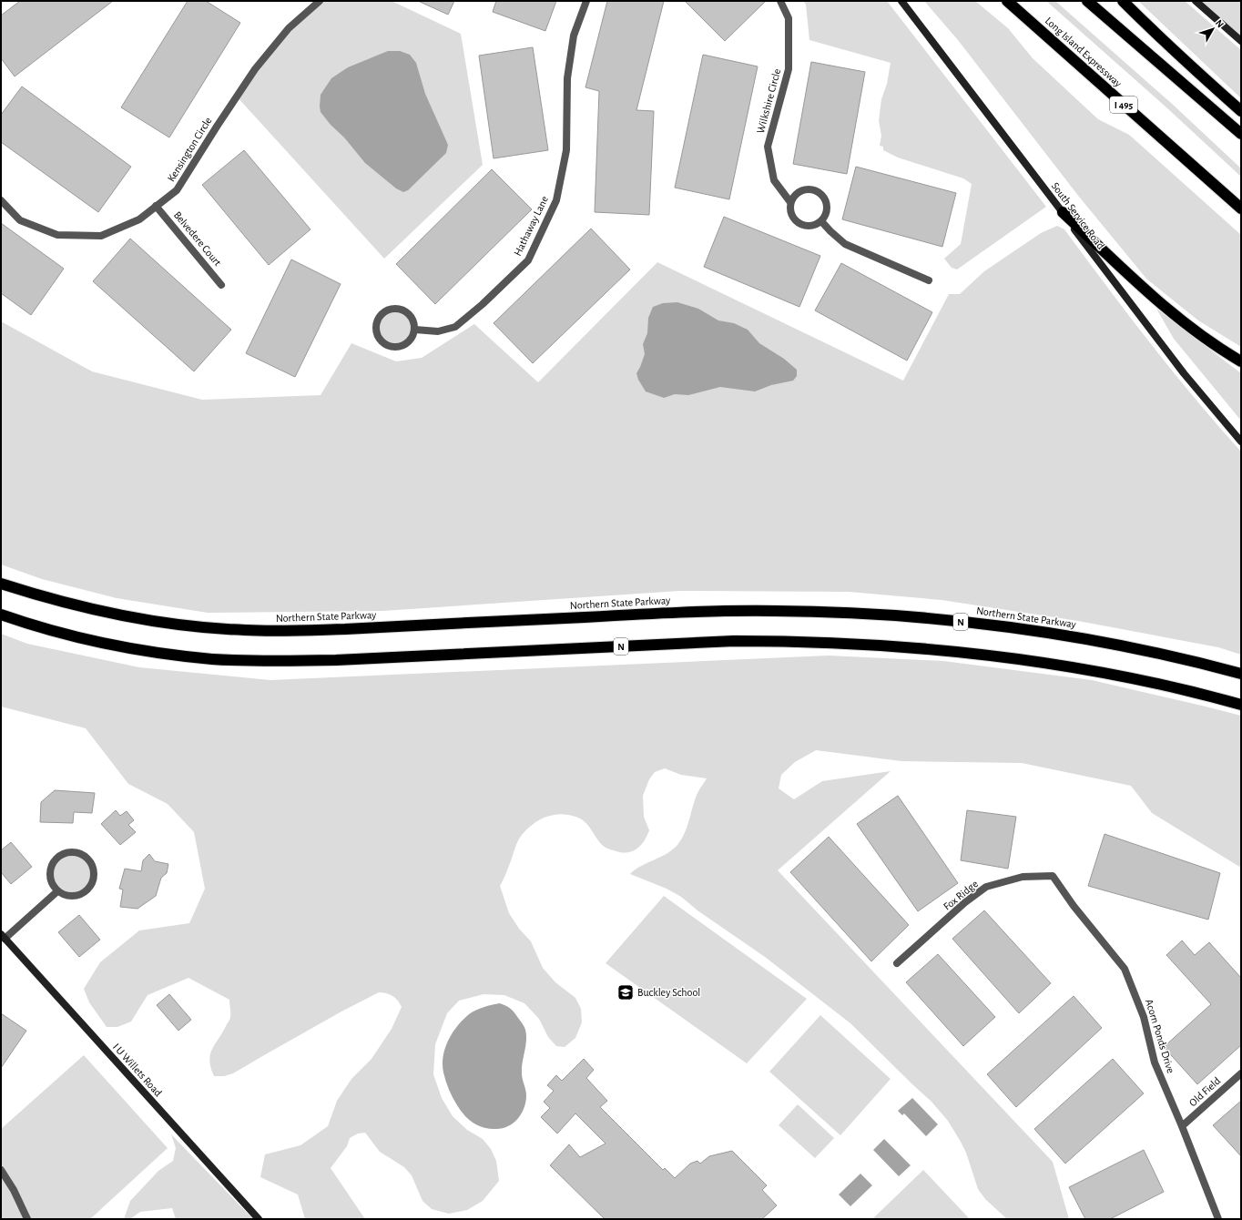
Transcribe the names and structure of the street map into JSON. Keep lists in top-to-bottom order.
{
  "streets": {
    "highway": [
      "Long Island Expressway",
      "I 495",
      "Northern State Parkway",
      "N"
    ],
    "main road": ["South Service Road", "I U Willets Road"],
    "street": [
      "Wilkshire Circle",
      "Kensington Circle",
      "Hathaway Lane",
      "Belvedere Court",
      "Fox Ridge",
      "Acorn Ponds Drive",
      "Old Field"
    ]
  },
  "crossings": [
    ["Kensington Circle", "Belvedere Court"],
    ["Fox Ridge", "Acorn Ponds Drive"],
    ["Acorn Ponds Drive", "Old Field"]
  ],
  "places": {
    "school or university": ["Buckley School"]
  },
  "north": "top right"
}
